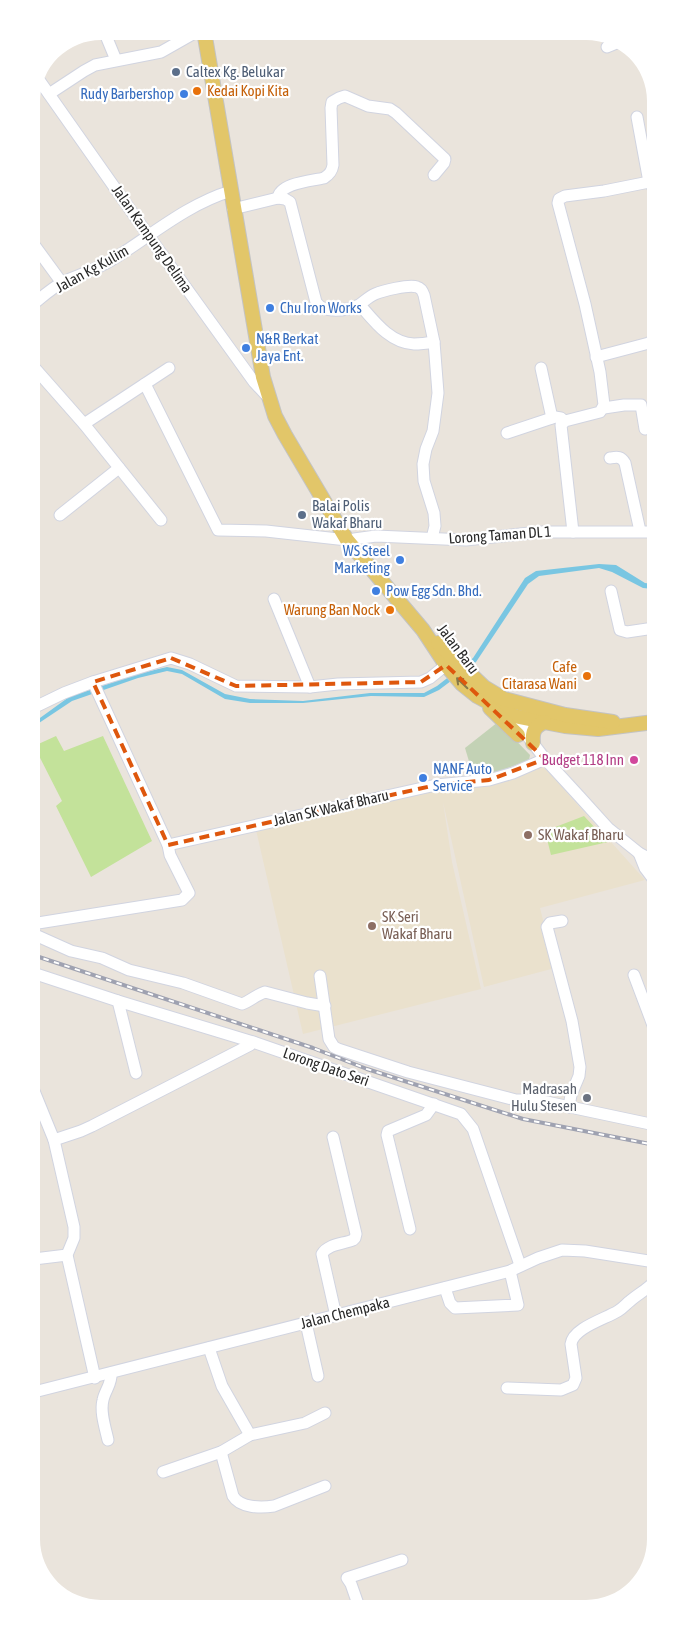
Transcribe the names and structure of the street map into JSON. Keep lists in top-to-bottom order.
{
  "streets": {
    "main road": ["Jalan Baru"],
    "street": [
      "Jalan Kampung Delima",
      "Jalan Kg Kulim",
      "Lorong Taman DL 1",
      "Jalan SK Wakaf Bharu",
      "Lorong Dato Seri",
      "Jalan Chempaka"
    ]
  },
  "crossings": [
    ["Jalan Kampung Delima", "Jalan Kg Kulim"],
    ["Lorong Dato Seri", "Jalan Chempaka"]
  ],
  "places": [
    "Caltex Kg. Belukar",
    "Kedai Kopi Kita",
    "Rudy Barbershop",
    "Chu Iron Works",
    "N&R Berkat Jaya Ent.",
    "Balai Polis Wakaf Bharu",
    "WS Steel Marketing",
    "Pow Egg Sdn. Bhd.",
    "Warung Ban Nock",
    "Cafe Citarasa Wani",
    "Budget 118 Inn",
    "NANF Auto Service",
    "SK Wakaf Bharu",
    "SK Seri Wakaf Bharu",
    "Madrasah Hulu Stesen"
  ]
}
